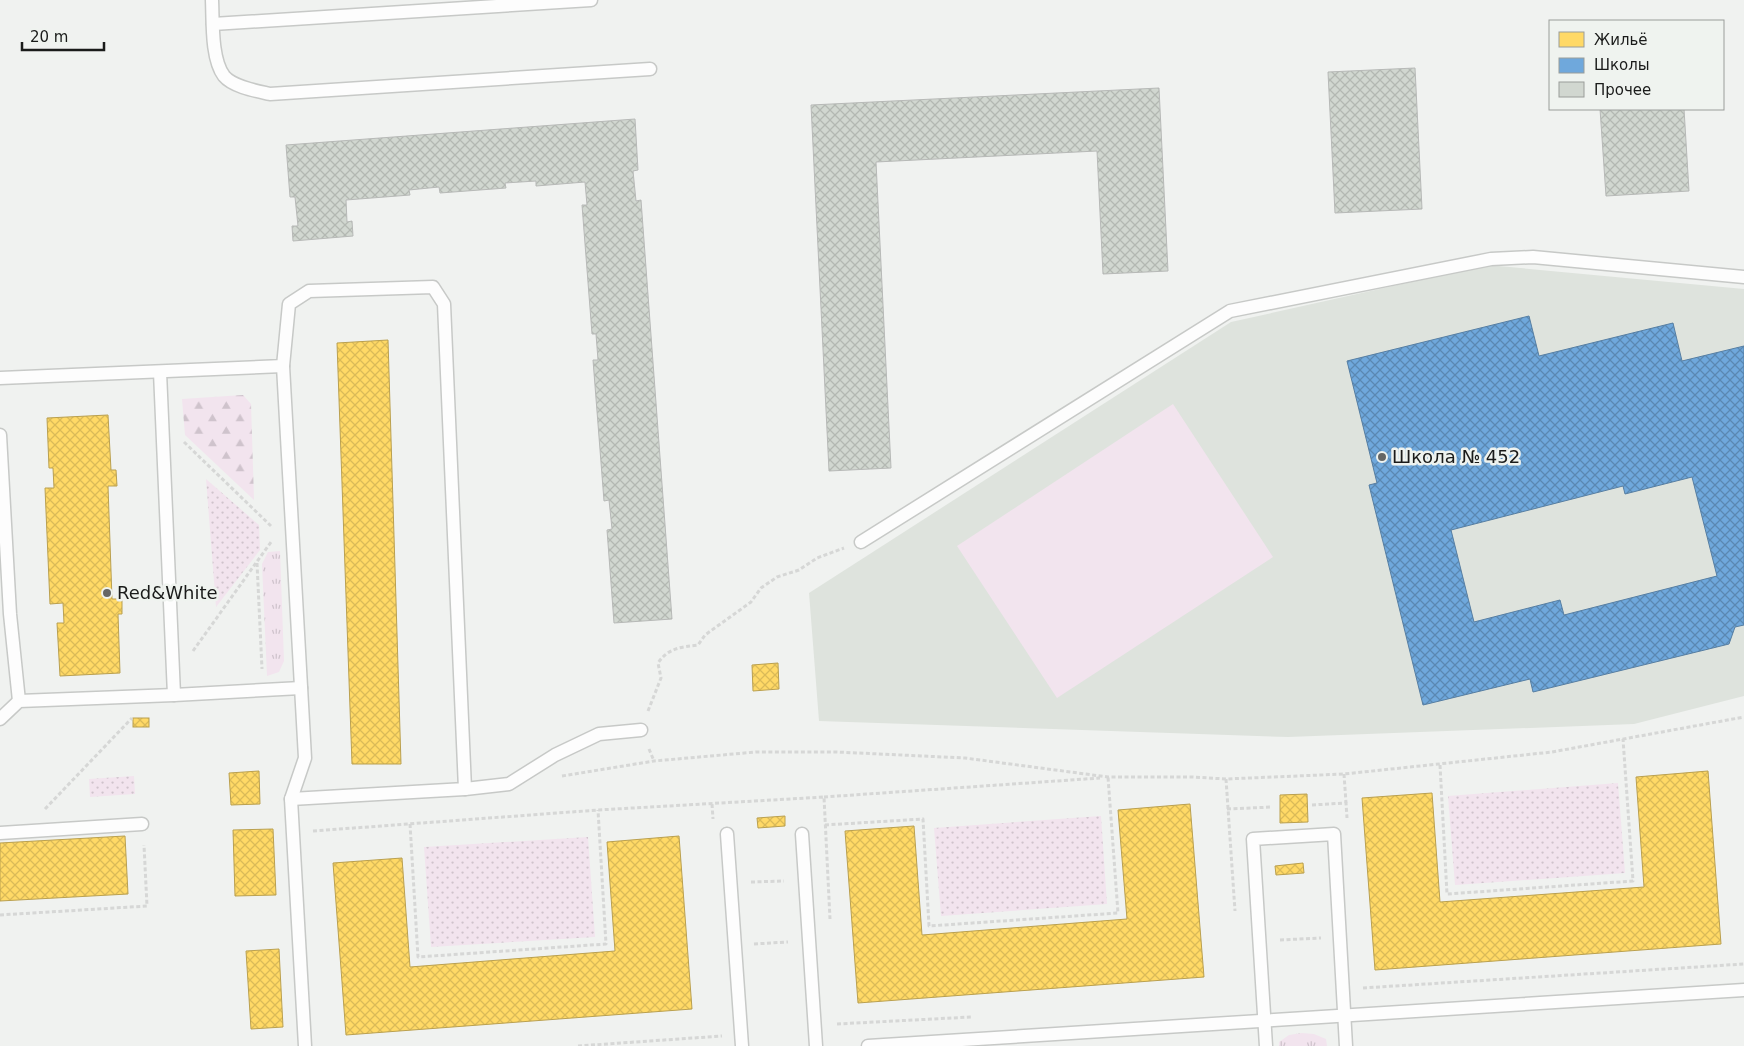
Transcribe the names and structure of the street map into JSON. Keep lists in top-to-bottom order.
{
  "places": ["Школа № 452", "Red&White"],
  "legend": ["Жильё", "Школы", "Прочее"],
  "scale_bar": "20 m"
}
